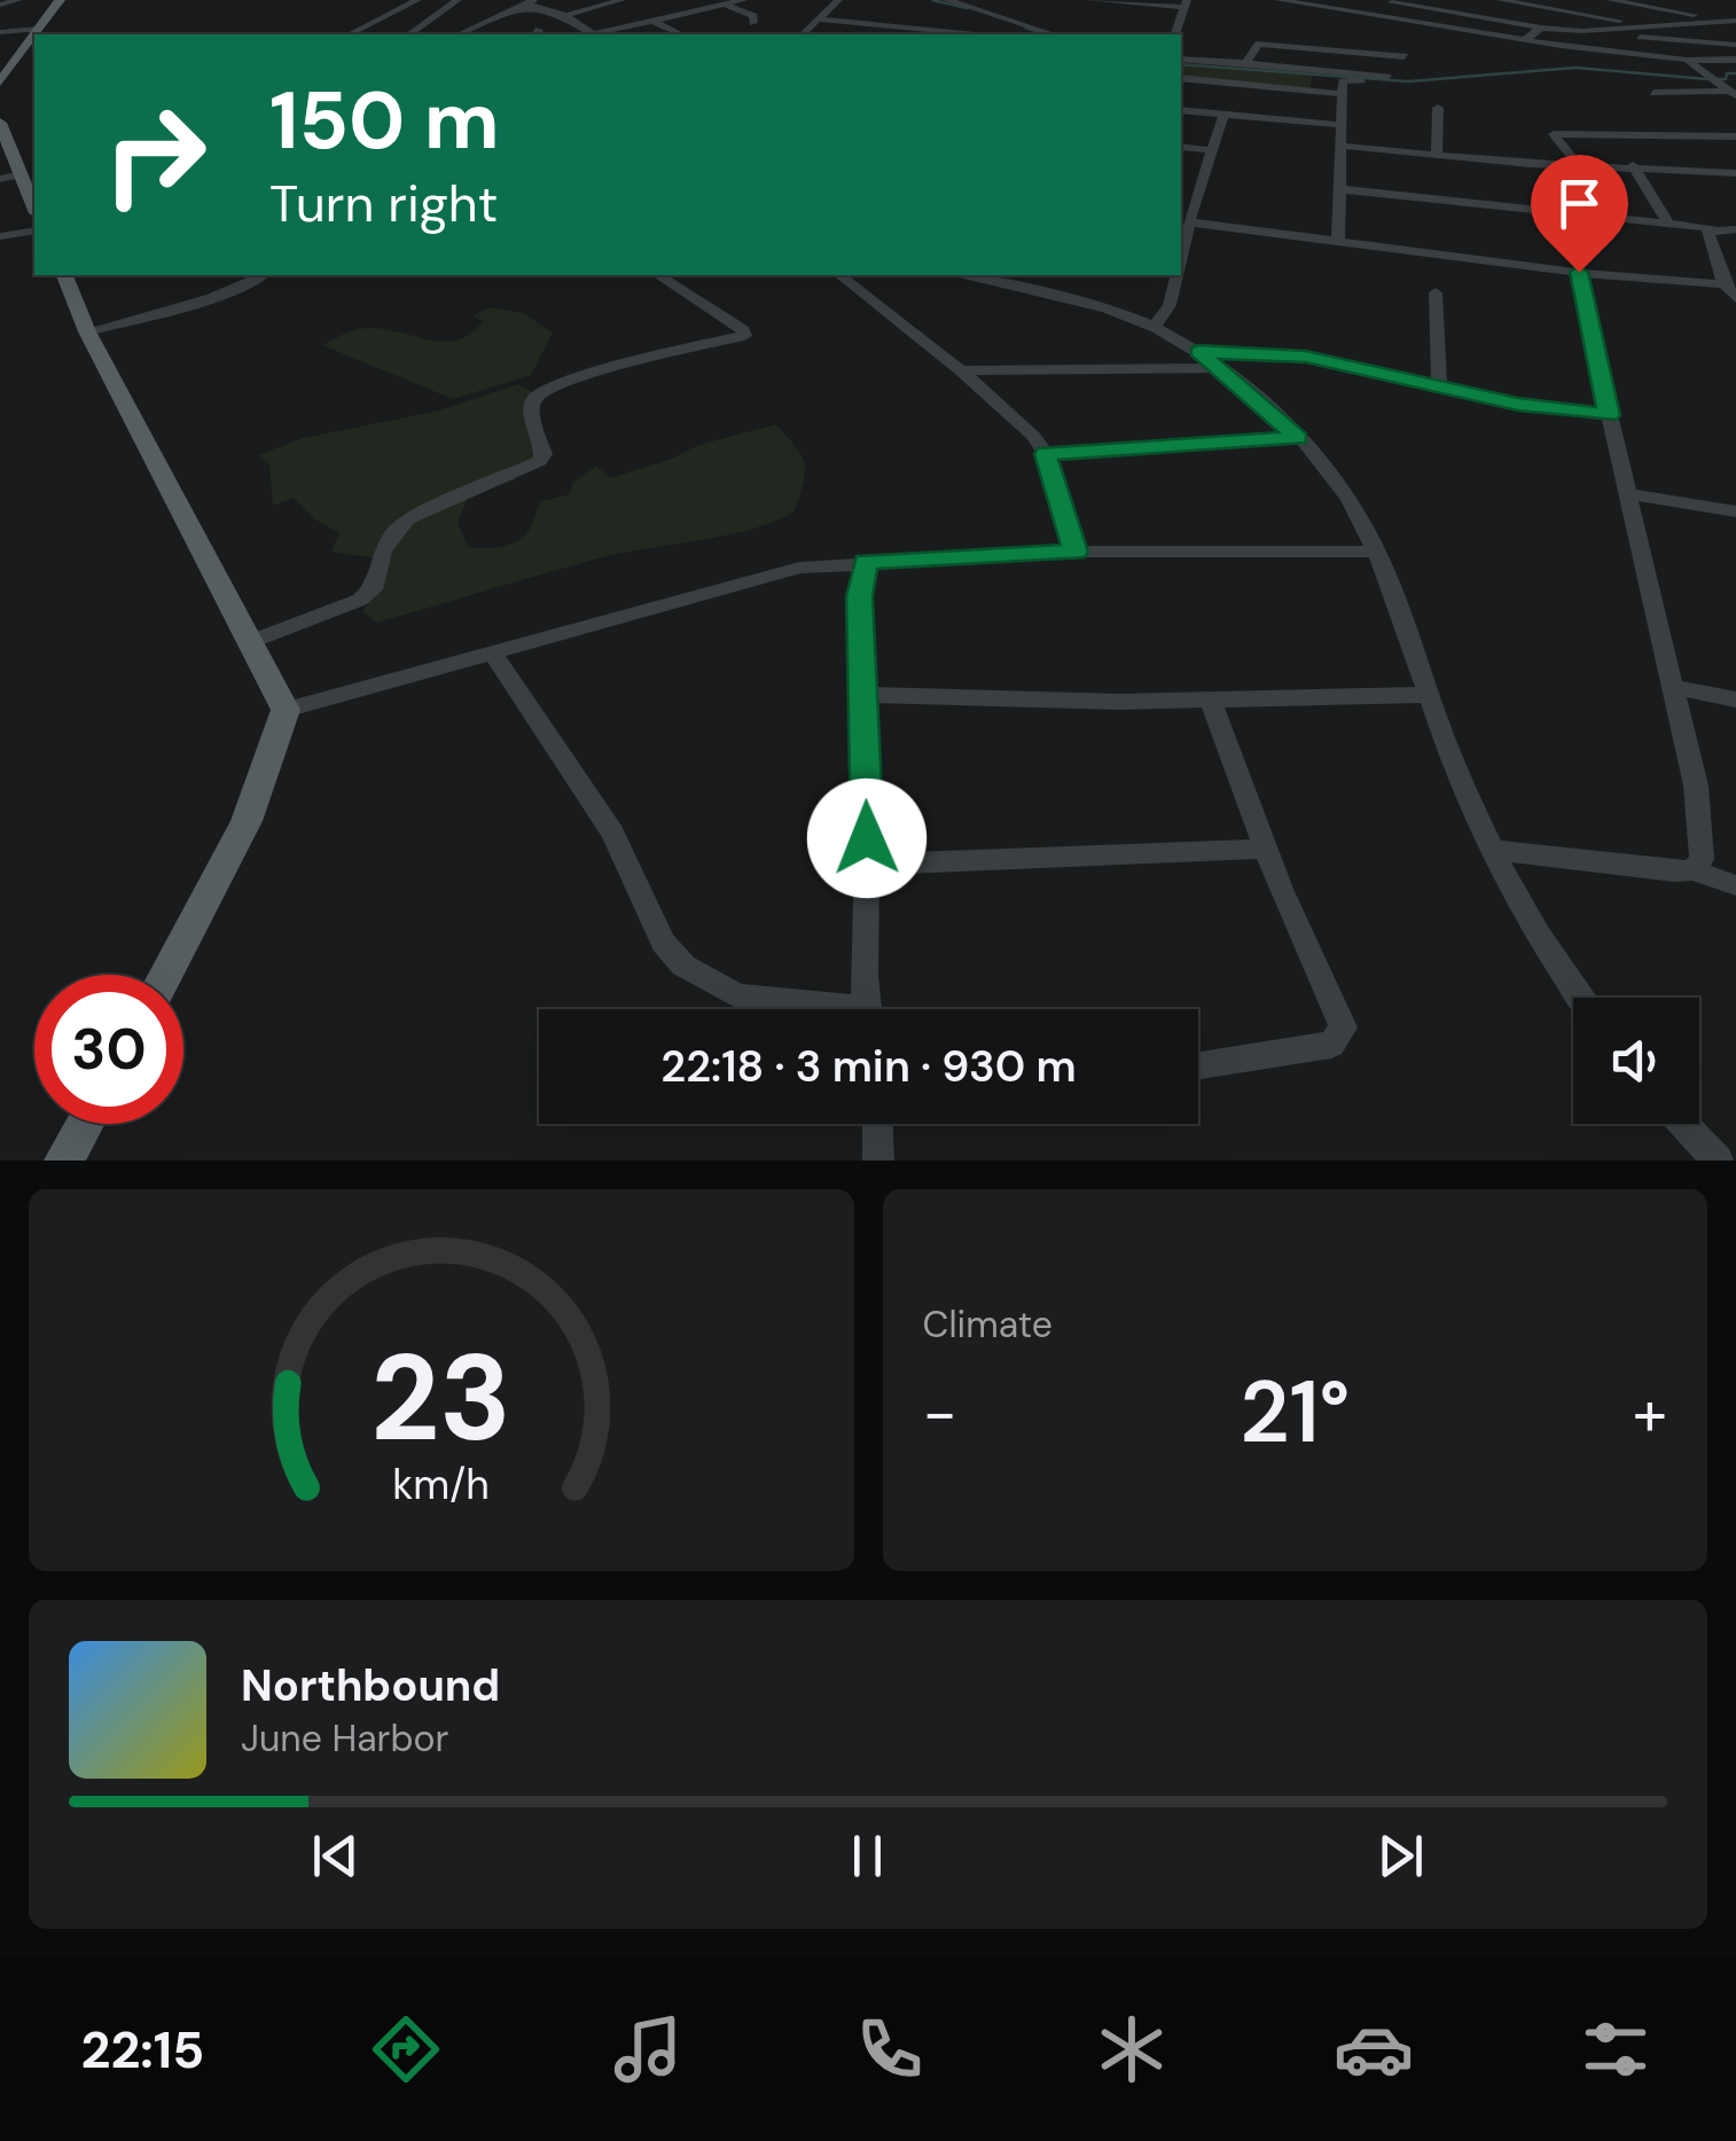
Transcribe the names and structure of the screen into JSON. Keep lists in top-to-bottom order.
{
  "page": {
    "turn": ["150 m", "Turn right"],
    "limit": "30",
    "trip": "22:18 · 3 min · 930 m",
    "tile": "Climate",
    "heat": ["−", "21°", "+"],
    "song": ["Northbound", "June Harbor"],
    "tabs": "22:15",
    "gauge": ["23", "km/h"]
  }
}
